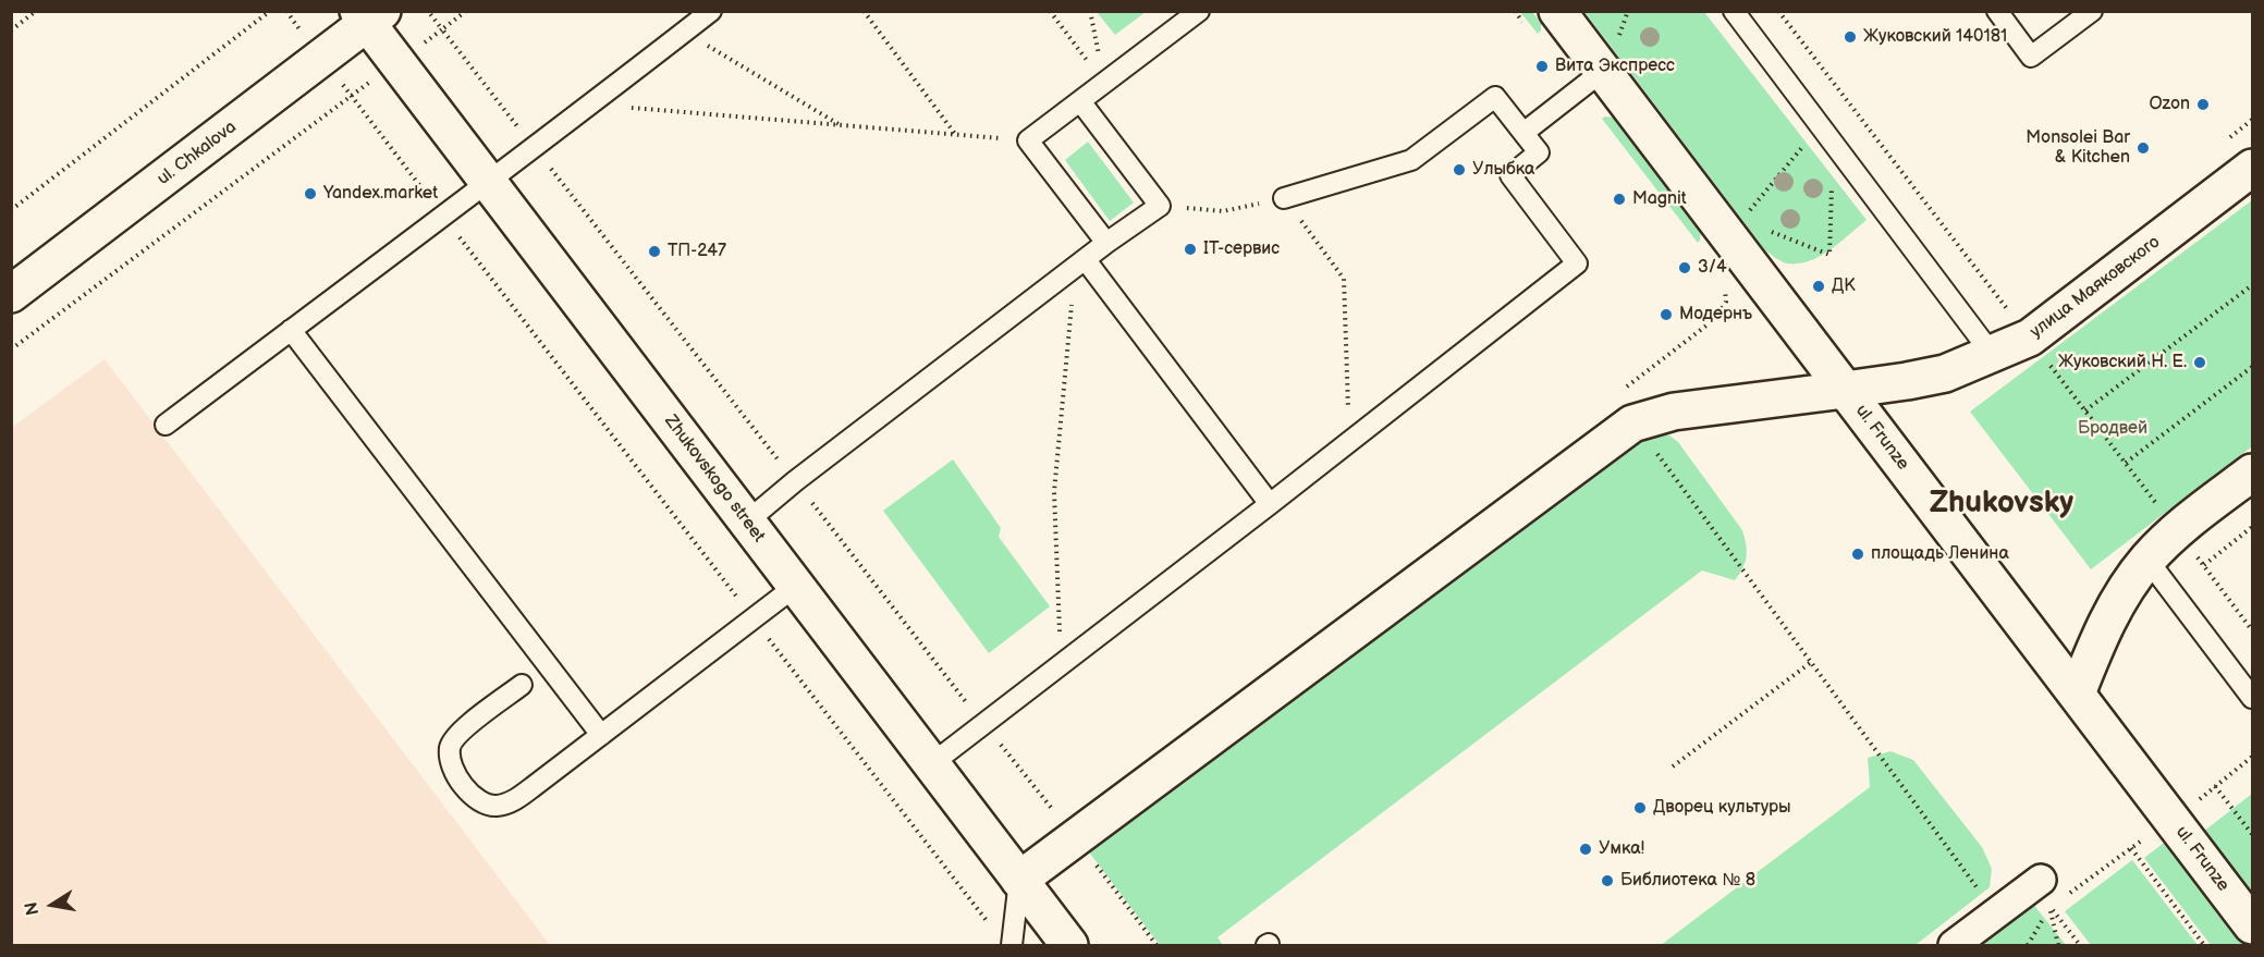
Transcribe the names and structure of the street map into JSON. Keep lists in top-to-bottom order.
{
  "streets": {
    "main road": [
      "ul. Chkalova",
      "улица Маяковского",
      "ul. Frunze",
      "Zhukovskogo street"
    ]
  },
  "crossings": [
    ["ul. Chkalova", "Zhukovskogo street"],
    ["улица Маяковского", "ul. Frunze"],
    ["улица Маяковского", "Zhukovskogo street"]
  ],
  "districts": ["Zhukovsky"],
  "parks": ["Бродвей"],
  "places": [
    "Жуковский 140181",
    "Вита Экспресс",
    "Ozon",
    "Monsolei Bar & Kitchen",
    "Улыбка",
    "Yandex.market",
    "Magnit",
    "IT-сервис",
    "ТП-247",
    "3/4",
    "ДК",
    "Модернъ",
    "Жуковский Н. Е.",
    "площадь Ленина",
    "Дворец культуры",
    "Умка!",
    "Библиотека № 8"
  ],
  "north": "left"
}
